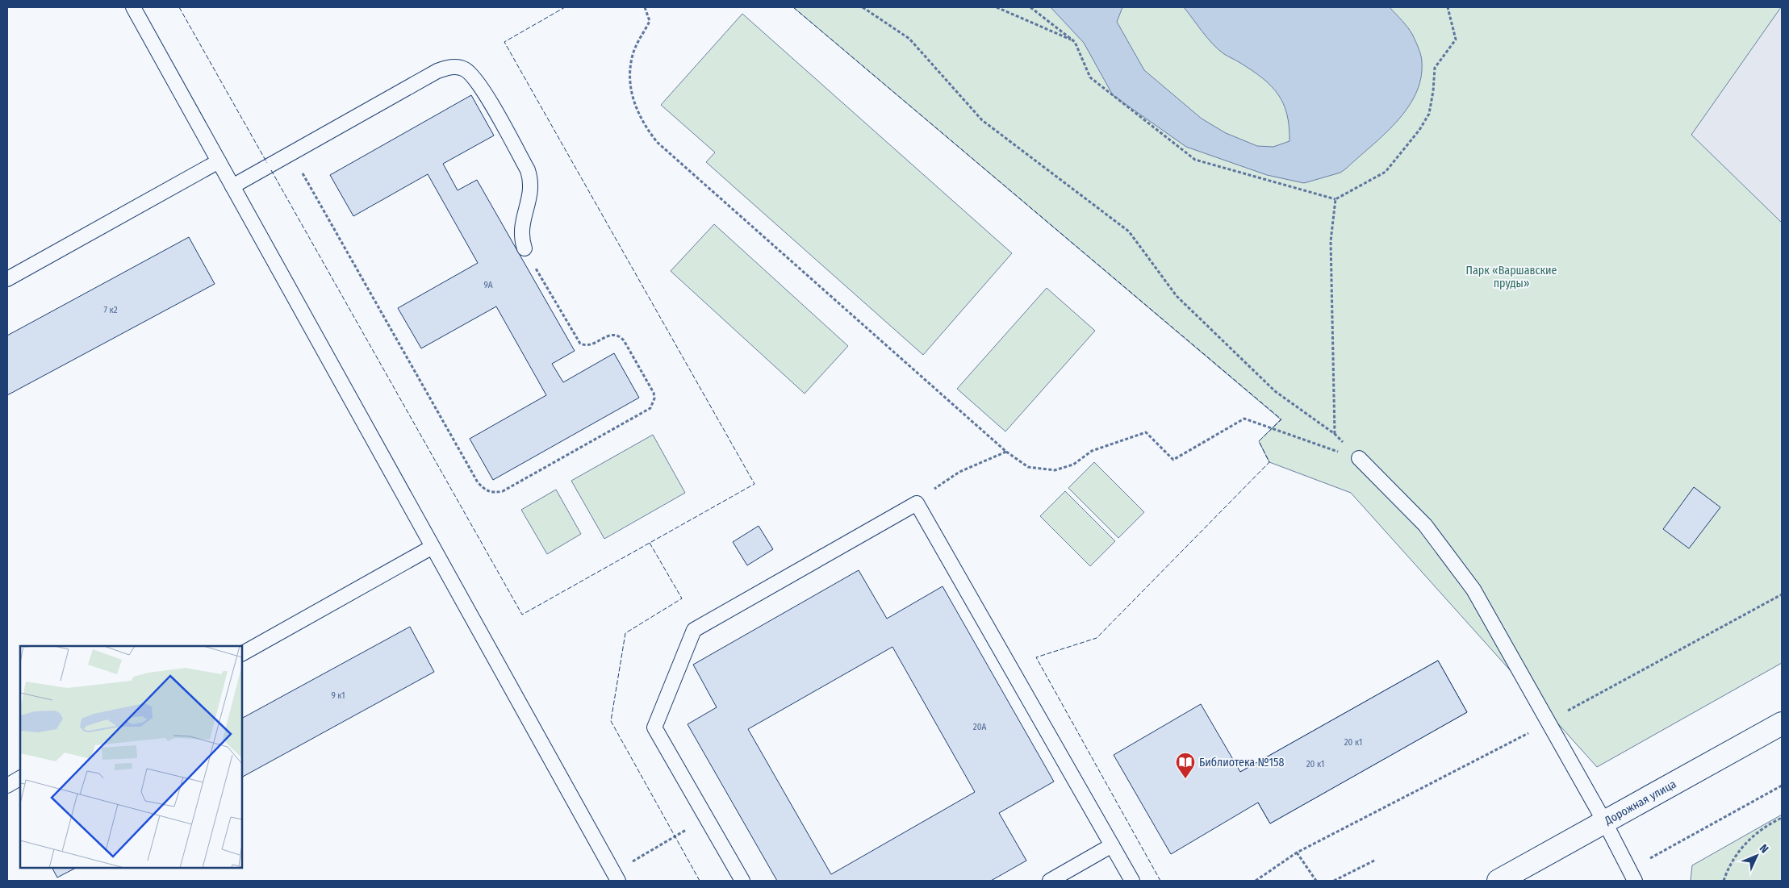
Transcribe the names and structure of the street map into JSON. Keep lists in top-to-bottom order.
{
  "streets": {
    "main road": ["Дорожная улица"]
  },
  "parks": ["Парк «Варшавские пруды»"],
  "places": {
    "library": ["Библиотека №158"]
  },
  "house_numbers": [
    "9А",
    "7 к2",
    "9 к1",
    "20А",
    "20 к1",
    "20 к1"
  ],
  "north": "top right"
}
